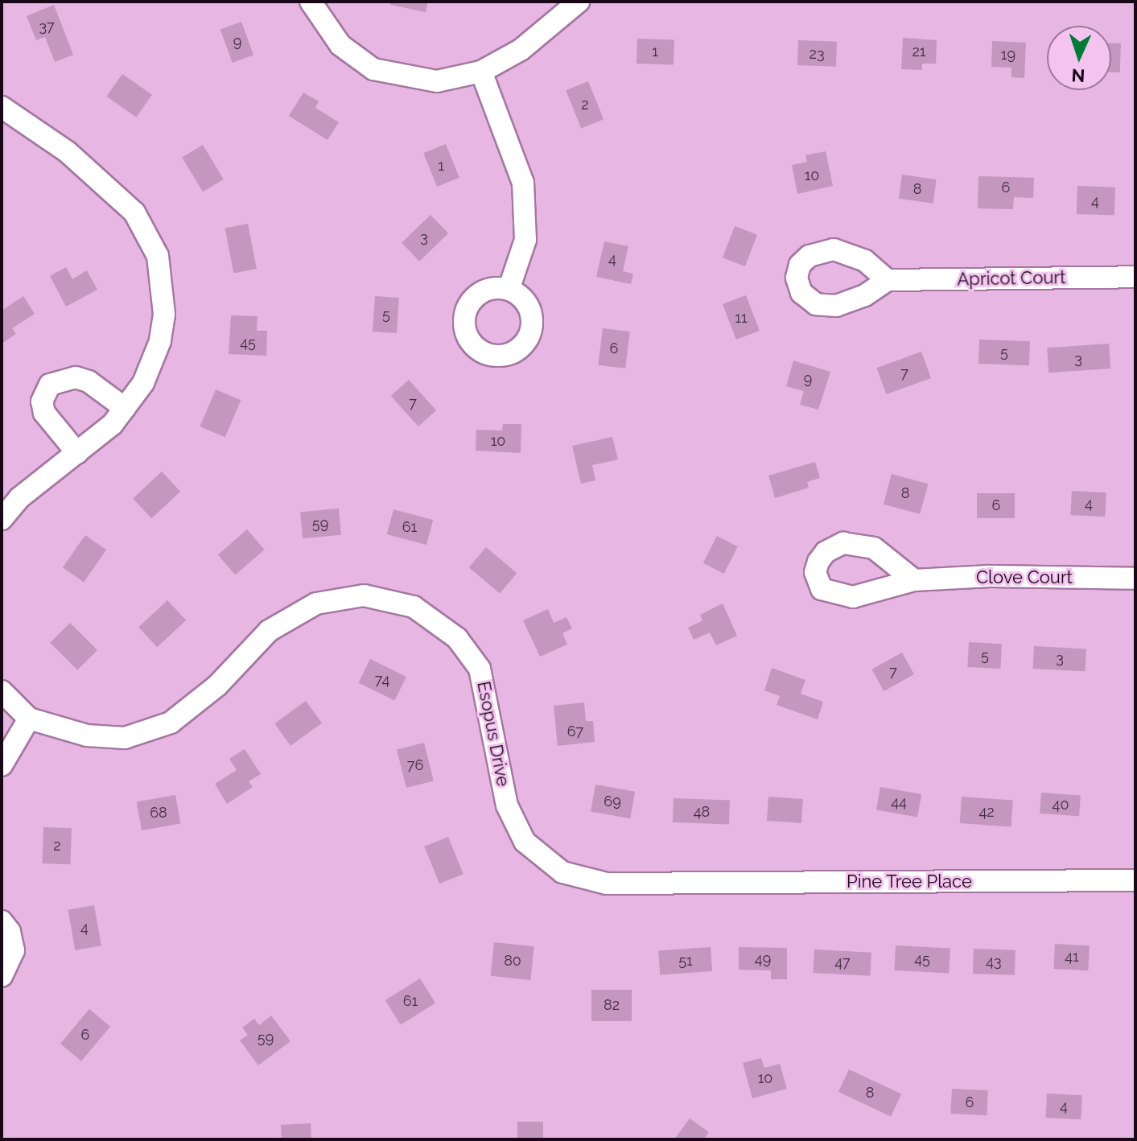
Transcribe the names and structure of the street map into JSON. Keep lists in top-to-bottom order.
{
  "streets": {
    "street": [
      "Apricot Court",
      "Clove Court",
      "Esopus Drive",
      "Pine Tree Place"
    ]
  },
  "crossings": [
    ["Esopus Drive", "Pine Tree Place"]
  ],
  "house_numbers": [
    "37",
    "9",
    "1",
    "21",
    "23",
    "19",
    "2",
    "1",
    "10",
    "6",
    "8",
    "4",
    "3",
    "4",
    "5",
    "11",
    "45",
    "6",
    "5",
    "3",
    "7",
    "9",
    "7",
    "10",
    "8",
    "4",
    "6",
    "59",
    "61",
    "5",
    "3",
    "7",
    "74",
    "67",
    "76",
    "69",
    "44",
    "40",
    "48",
    "42",
    "68",
    "2",
    "4",
    "41",
    "49",
    "45",
    "80",
    "51",
    "43",
    "47",
    "61",
    "82",
    "6",
    "59",
    "10",
    "8",
    "6",
    "4"
  ],
  "north": "bottom"
}
